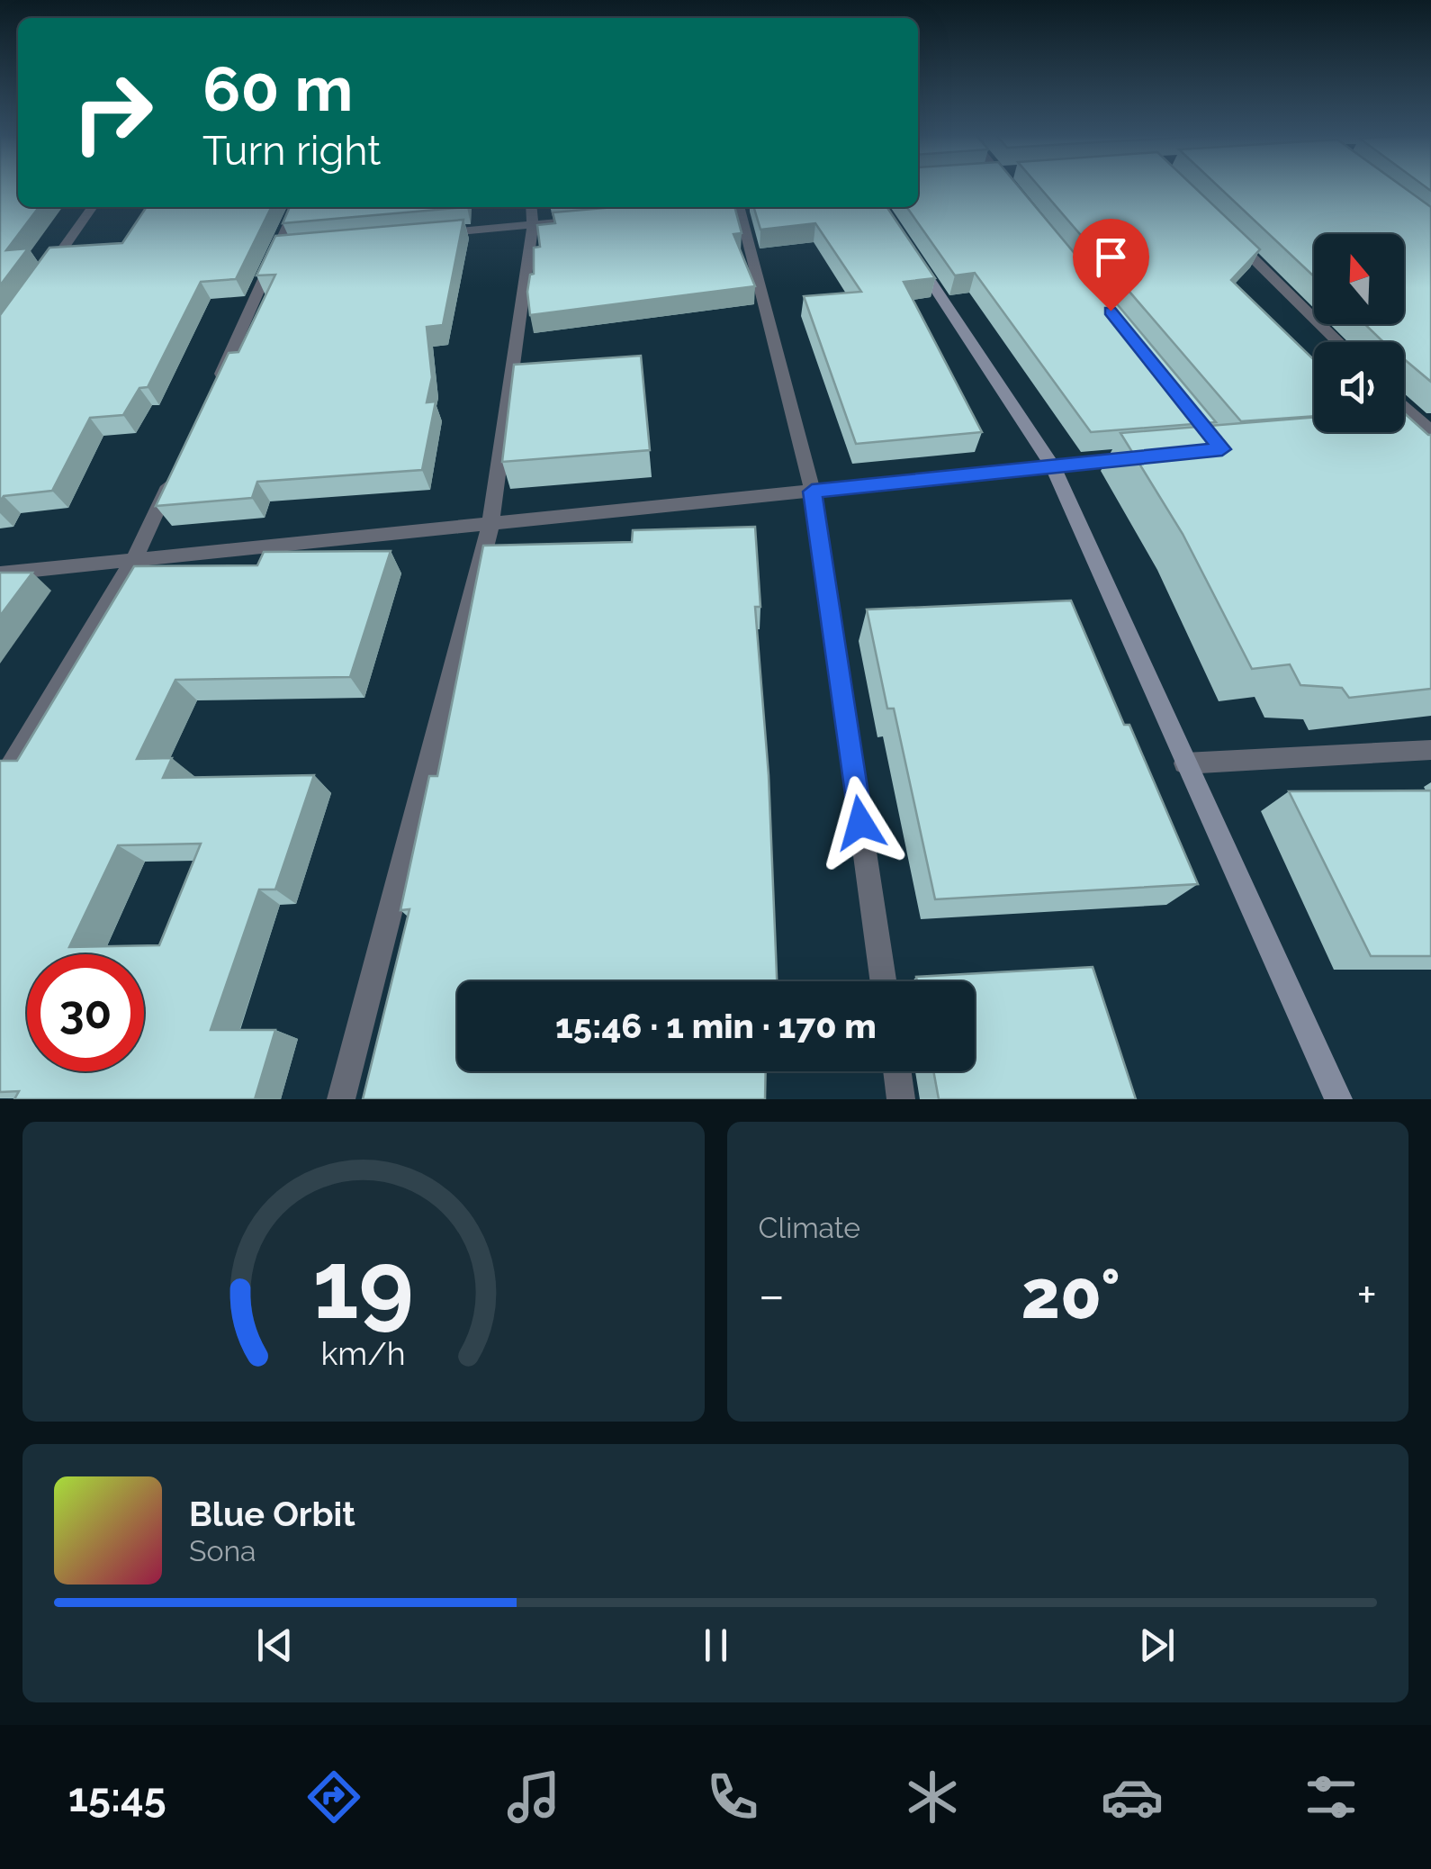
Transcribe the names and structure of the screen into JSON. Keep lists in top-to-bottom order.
{
  "north": "top",
  "page": {
    "turn": ["60 m", "Turn right"],
    "limit": "30",
    "trip": "15:46 · 1 min · 170 m",
    "tile": "Climate",
    "heat": ["−", "20°", "+"],
    "song": ["Blue Orbit", "Sona"],
    "tabs": "15:45",
    "gauge": ["19", "km/h"]
  }
}
